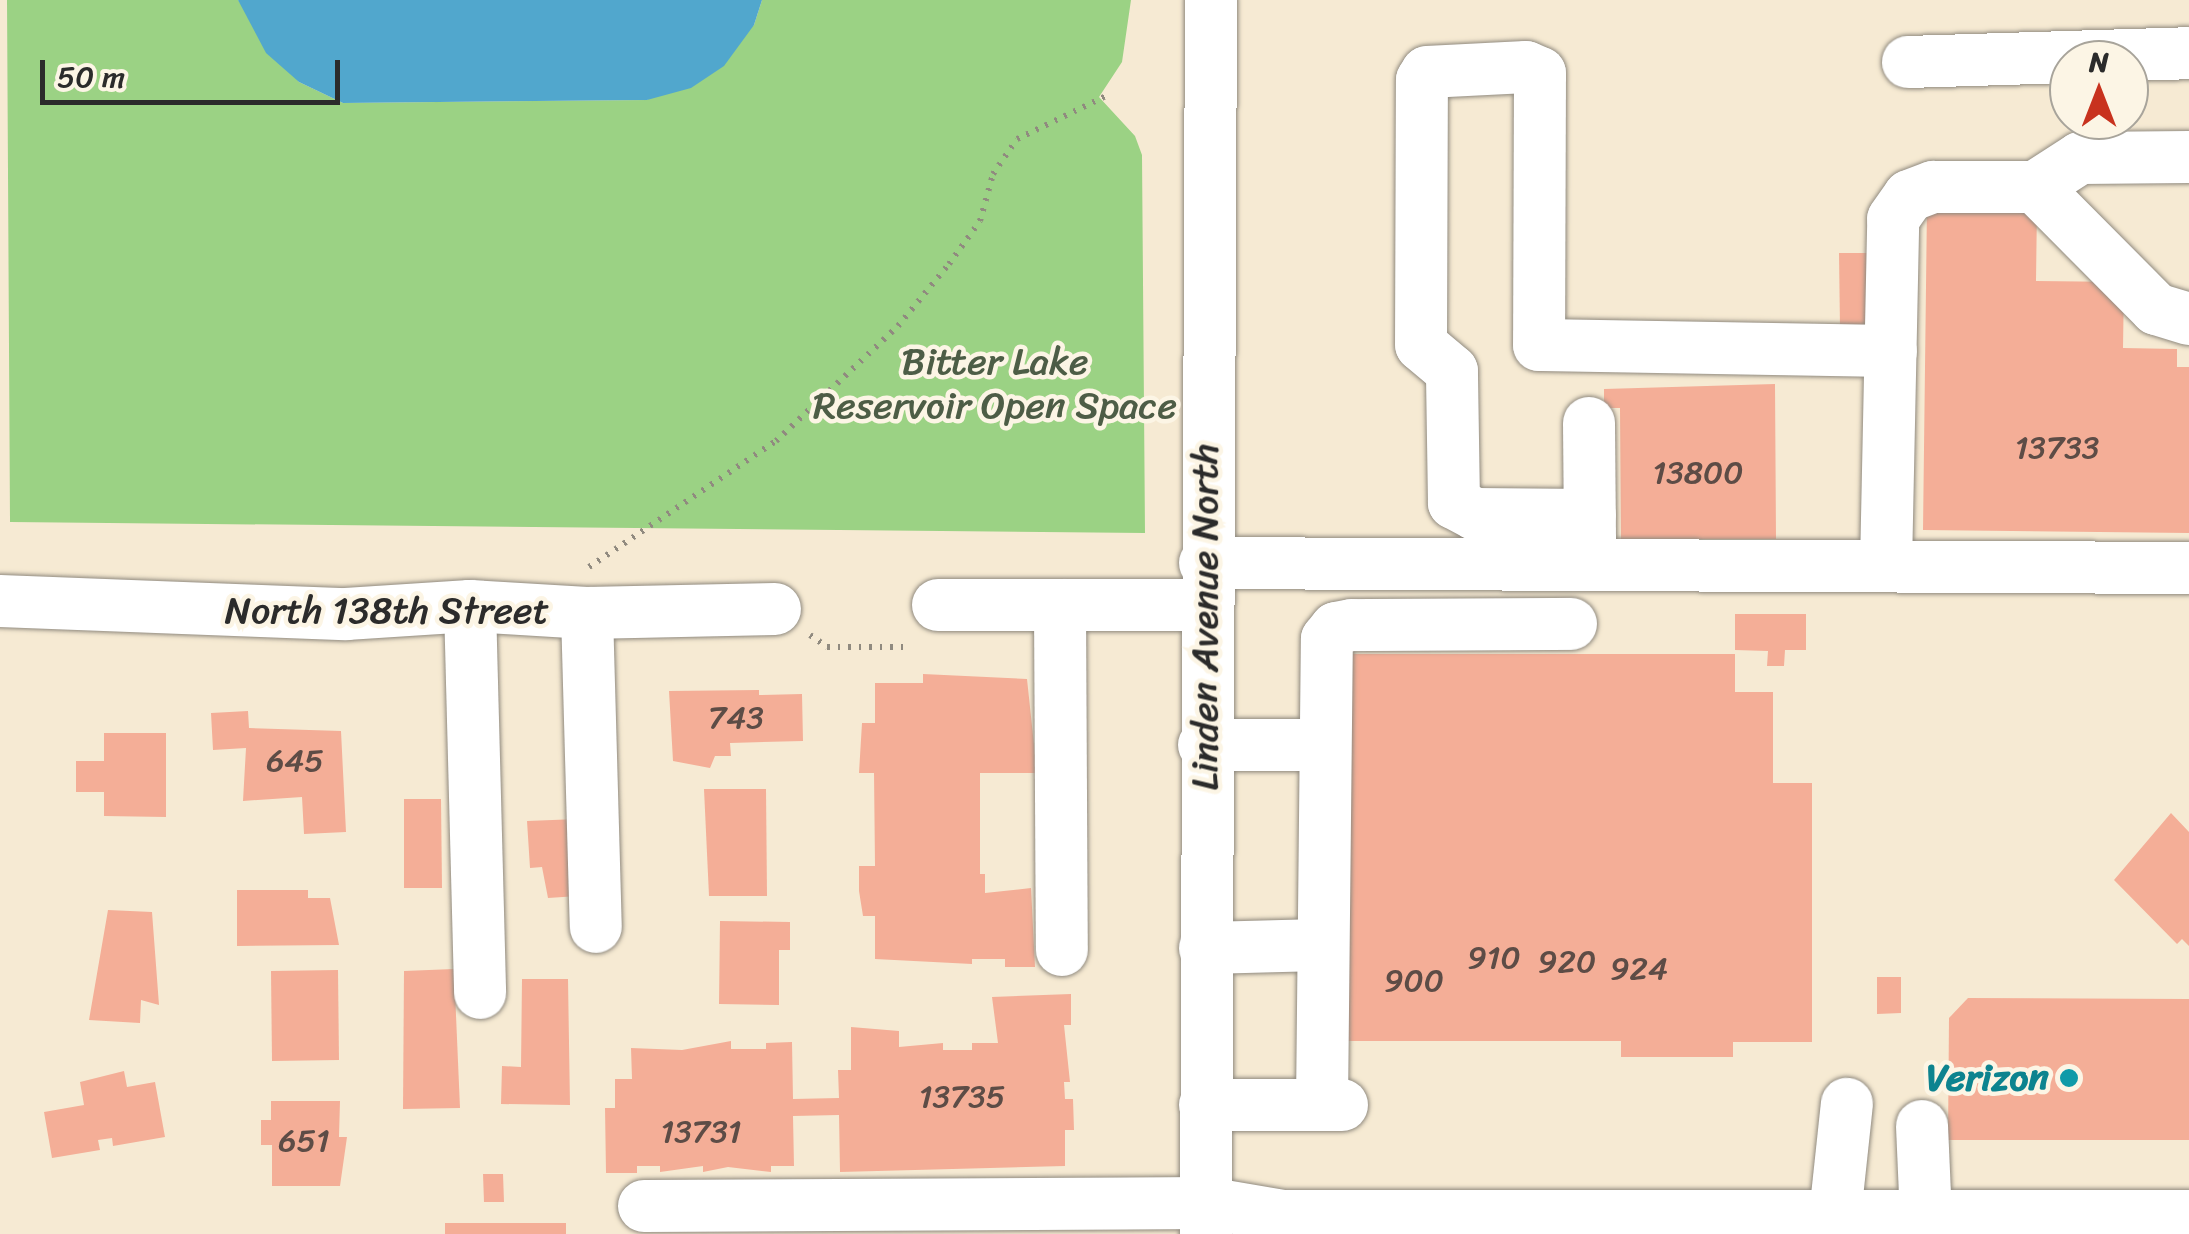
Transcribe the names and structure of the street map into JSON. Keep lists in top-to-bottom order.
{
  "streets": {
    "street": ["North 138th Street", "Linden Avenue North"]
  },
  "parks": ["Bitter Lake Reservoir Open Space"],
  "places": ["Verizon"],
  "house_numbers": [
    "13733",
    "13800",
    "743",
    "645",
    "910",
    "920",
    "924",
    "900",
    "13735",
    "13731",
    "651"
  ],
  "scale_bar": "50 m",
  "north": "top"
}
